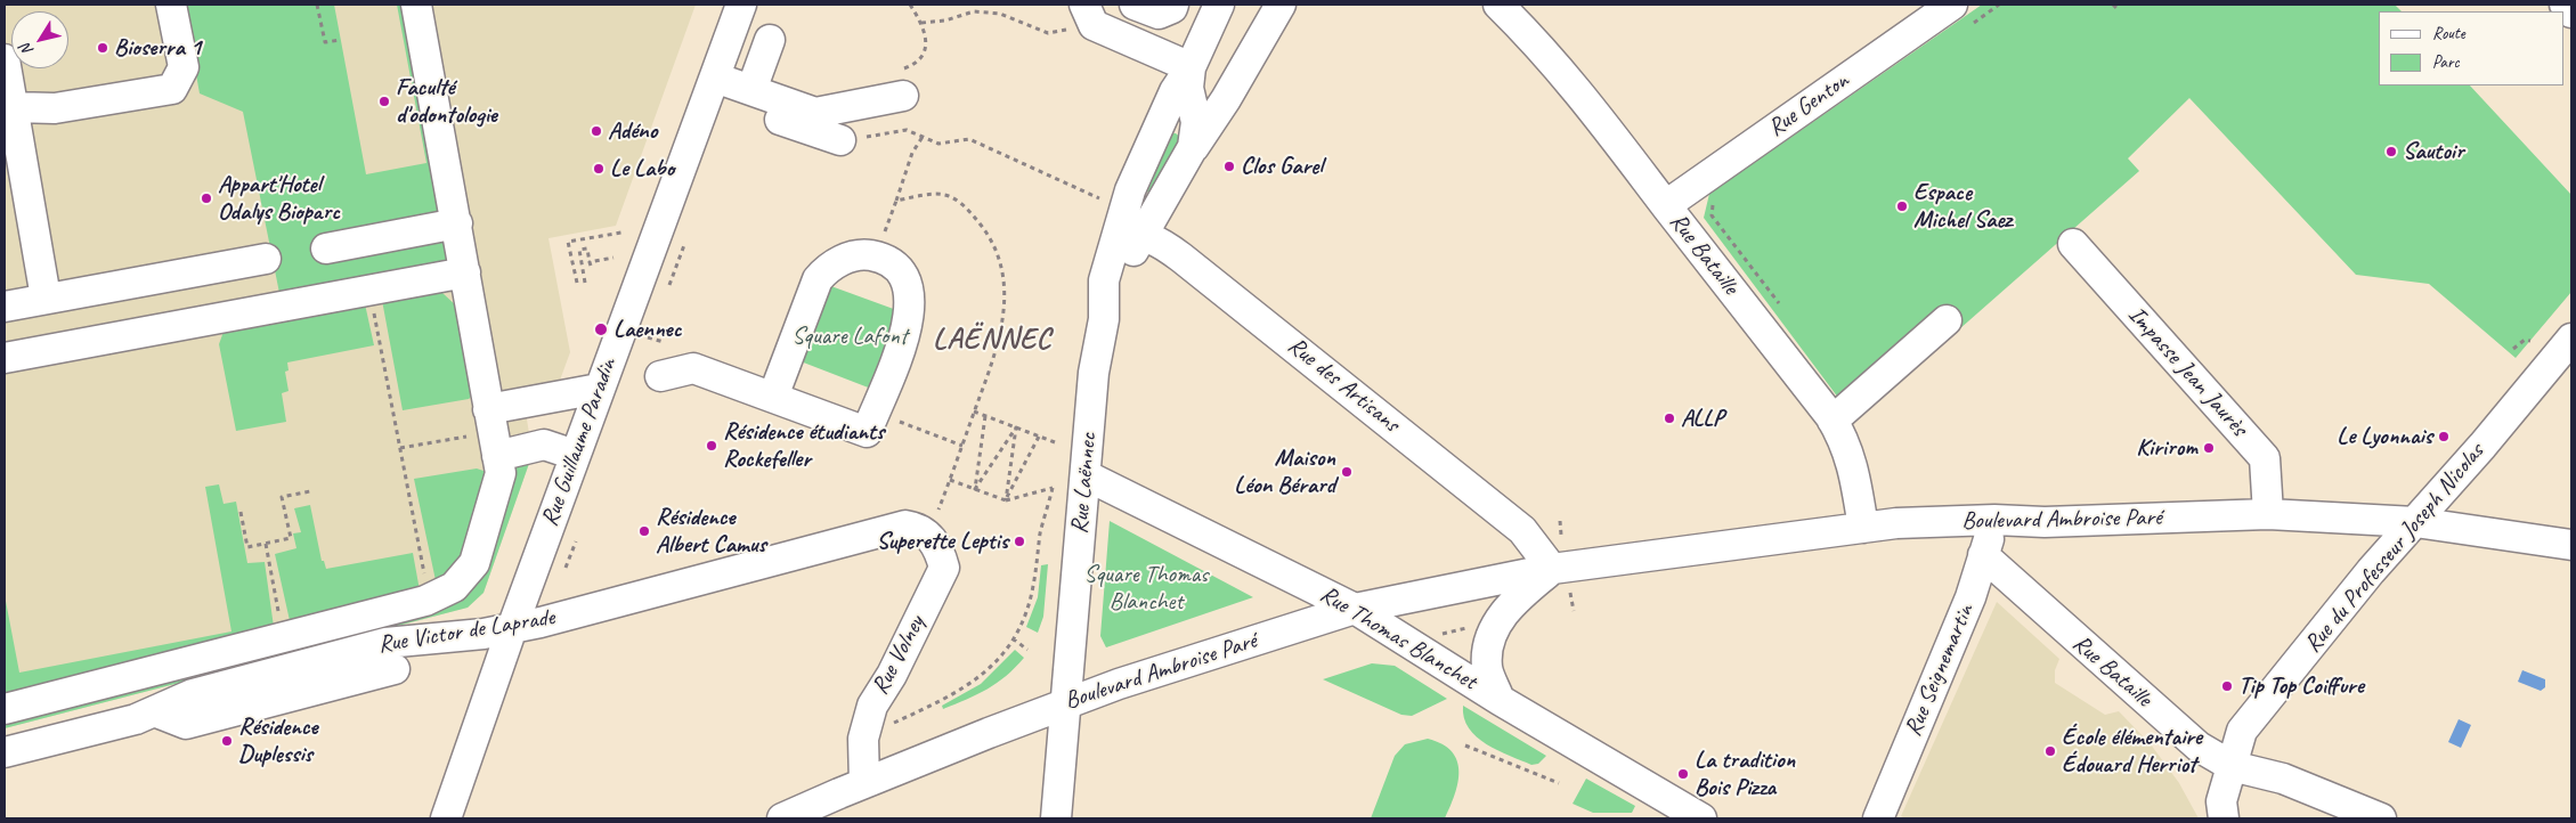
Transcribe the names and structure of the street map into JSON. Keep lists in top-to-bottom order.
{
  "streets": {
    "street": [
      "Rue Genton",
      "Rue Bataille",
      "Impasse Jean Jaurès",
      "Rue des Artisans",
      "Rue Guillaume Paradin",
      "Rue Laënnec",
      "Boulevard Ambroise Paré",
      "Rue du Professeur Joseph Nicolas",
      "Rue Victor de Laprade",
      "Rue Thomas Blanchet",
      "Rue Volney",
      "Rue Seignemartin"
    ]
  },
  "crossings": [
    ["Rue Genton", "Rue Bataille"],
    ["Rue Bataille", "Boulevard Ambroise Paré"],
    ["Rue Bataille", "Rue du Professeur Joseph Nicolas"],
    ["Rue Bataille", "Rue Seignemartin"],
    ["Impasse Jean Jaurès", "Boulevard Ambroise Paré"],
    ["Rue des Artisans", "Rue Laënnec"],
    ["Rue des Artisans", "Boulevard Ambroise Paré"],
    ["Rue Guillaume Paradin", "Rue Victor de Laprade"],
    ["Rue Laënnec", "Boulevard Ambroise Paré"],
    ["Rue Laënnec", "Rue Thomas Blanchet"],
    ["Boulevard Ambroise Paré", "Rue du Professeur Joseph Nicolas"],
    ["Boulevard Ambroise Paré", "Rue Thomas Blanchet"],
    ["Boulevard Ambroise Paré", "Rue Volney"],
    ["Boulevard Ambroise Paré", "Rue Seignemartin"],
    ["Rue Victor de Laprade", "Rue Volney"]
  ],
  "districts": ["LAËNNEC"],
  "parks": ["Square Lafont", "Square Thomas Blanchet"],
  "places": [
    "Bioserra 1",
    "Faculté d'odontologie",
    "Adéno",
    "Sautoir",
    "Clos Garel",
    "Le Labo",
    "Appart'Hotel Odalys Bioparc",
    "Espace Michel Saez",
    "Laennec",
    "ALLP",
    "Le Lyonnais",
    "Résidence étudiants Rockefeller",
    "Kirirom",
    "Maison Léon Bérard",
    "Résidence Albert Camus",
    "Superette Leptis",
    "Tip Top Coiffure",
    "Résidence Duplessis",
    "École élémentaire Édouard Herriot",
    "La tradition Bois Pizza"
  ],
  "legend": ["Route", "Parc"],
  "north": "bottom left"
}
